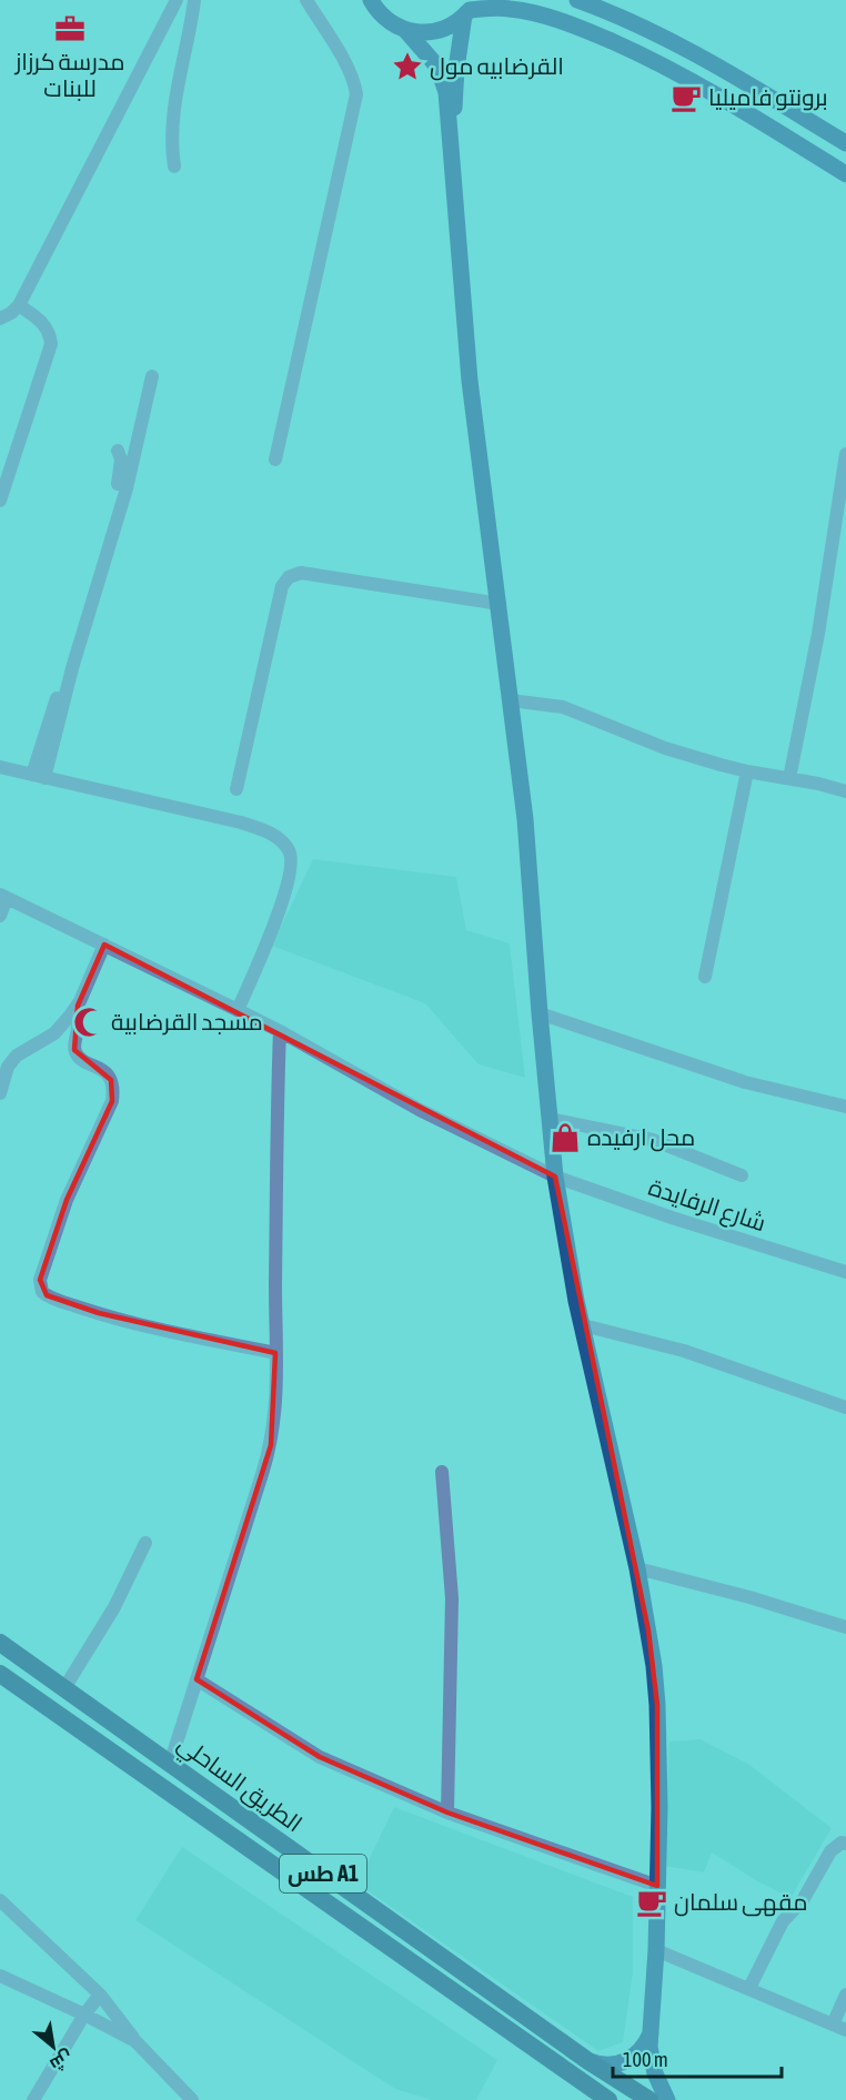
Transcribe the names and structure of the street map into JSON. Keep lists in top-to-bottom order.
{
  "streets": {
    "highway": ["الطريق الساحلي", "طس A1"],
    "street": ["شارع الرفايدة"]
  },
  "places": {
    "office": ["مدرسة كرزاز للبنات"],
    "place": ["القرضابيه مول"],
    "cafe": ["برونتو فاميليا", "مقهى سلمان"],
    "mosque": ["مسجد القرضابية"],
    "shop": ["محل ارفيده"]
  },
  "scale_bar": "100 m",
  "north": "bottom right"
}
